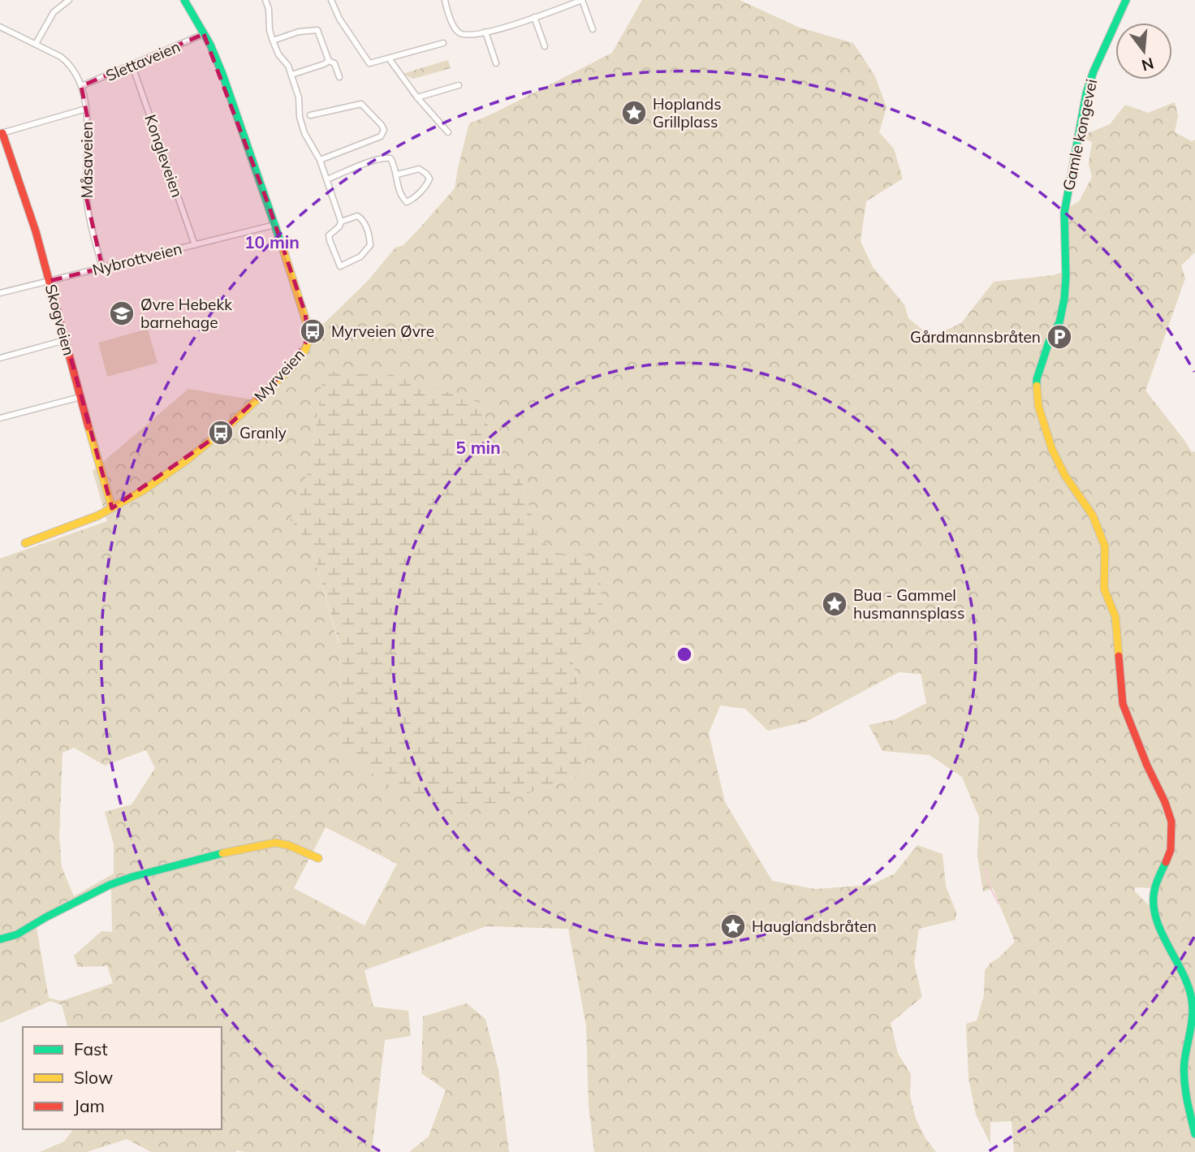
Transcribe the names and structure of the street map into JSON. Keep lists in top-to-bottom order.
{
  "streets": {
    "street": [
      "Slettaveien",
      "Gamle kongevei",
      "Kongleveien",
      "Måsaveien",
      "Nybrottveien",
      "Skogveien",
      "Myrveien"
    ]
  },
  "crossings": [
    ["Slettaveien", "Kongleveien"],
    ["Slettaveien", "Måsaveien"],
    ["Slettaveien", "Myrveien"],
    ["Kongleveien", "Nybrottveien"],
    ["Måsaveien", "Nybrottveien"],
    ["Nybrottveien", "Skogveien"],
    ["Nybrottveien", "Myrveien"],
    ["Skogveien", "Myrveien"]
  ],
  "places": {
    "place": ["Hoplands Grillplass", "Bua - Gammel husmannsplass", "Hauglandsbråten"],
    "school or university": ["Øvre Hebekk barnehage"],
    "bus stop": ["Myrveien Øvre", "Granly"],
    "parking": ["Gårdmannsbråten"]
  },
  "legend": ["Fast", "Slow", "Jam"],
  "north": "bottom",
  "rings": ["10 min", "5 min"]
}
